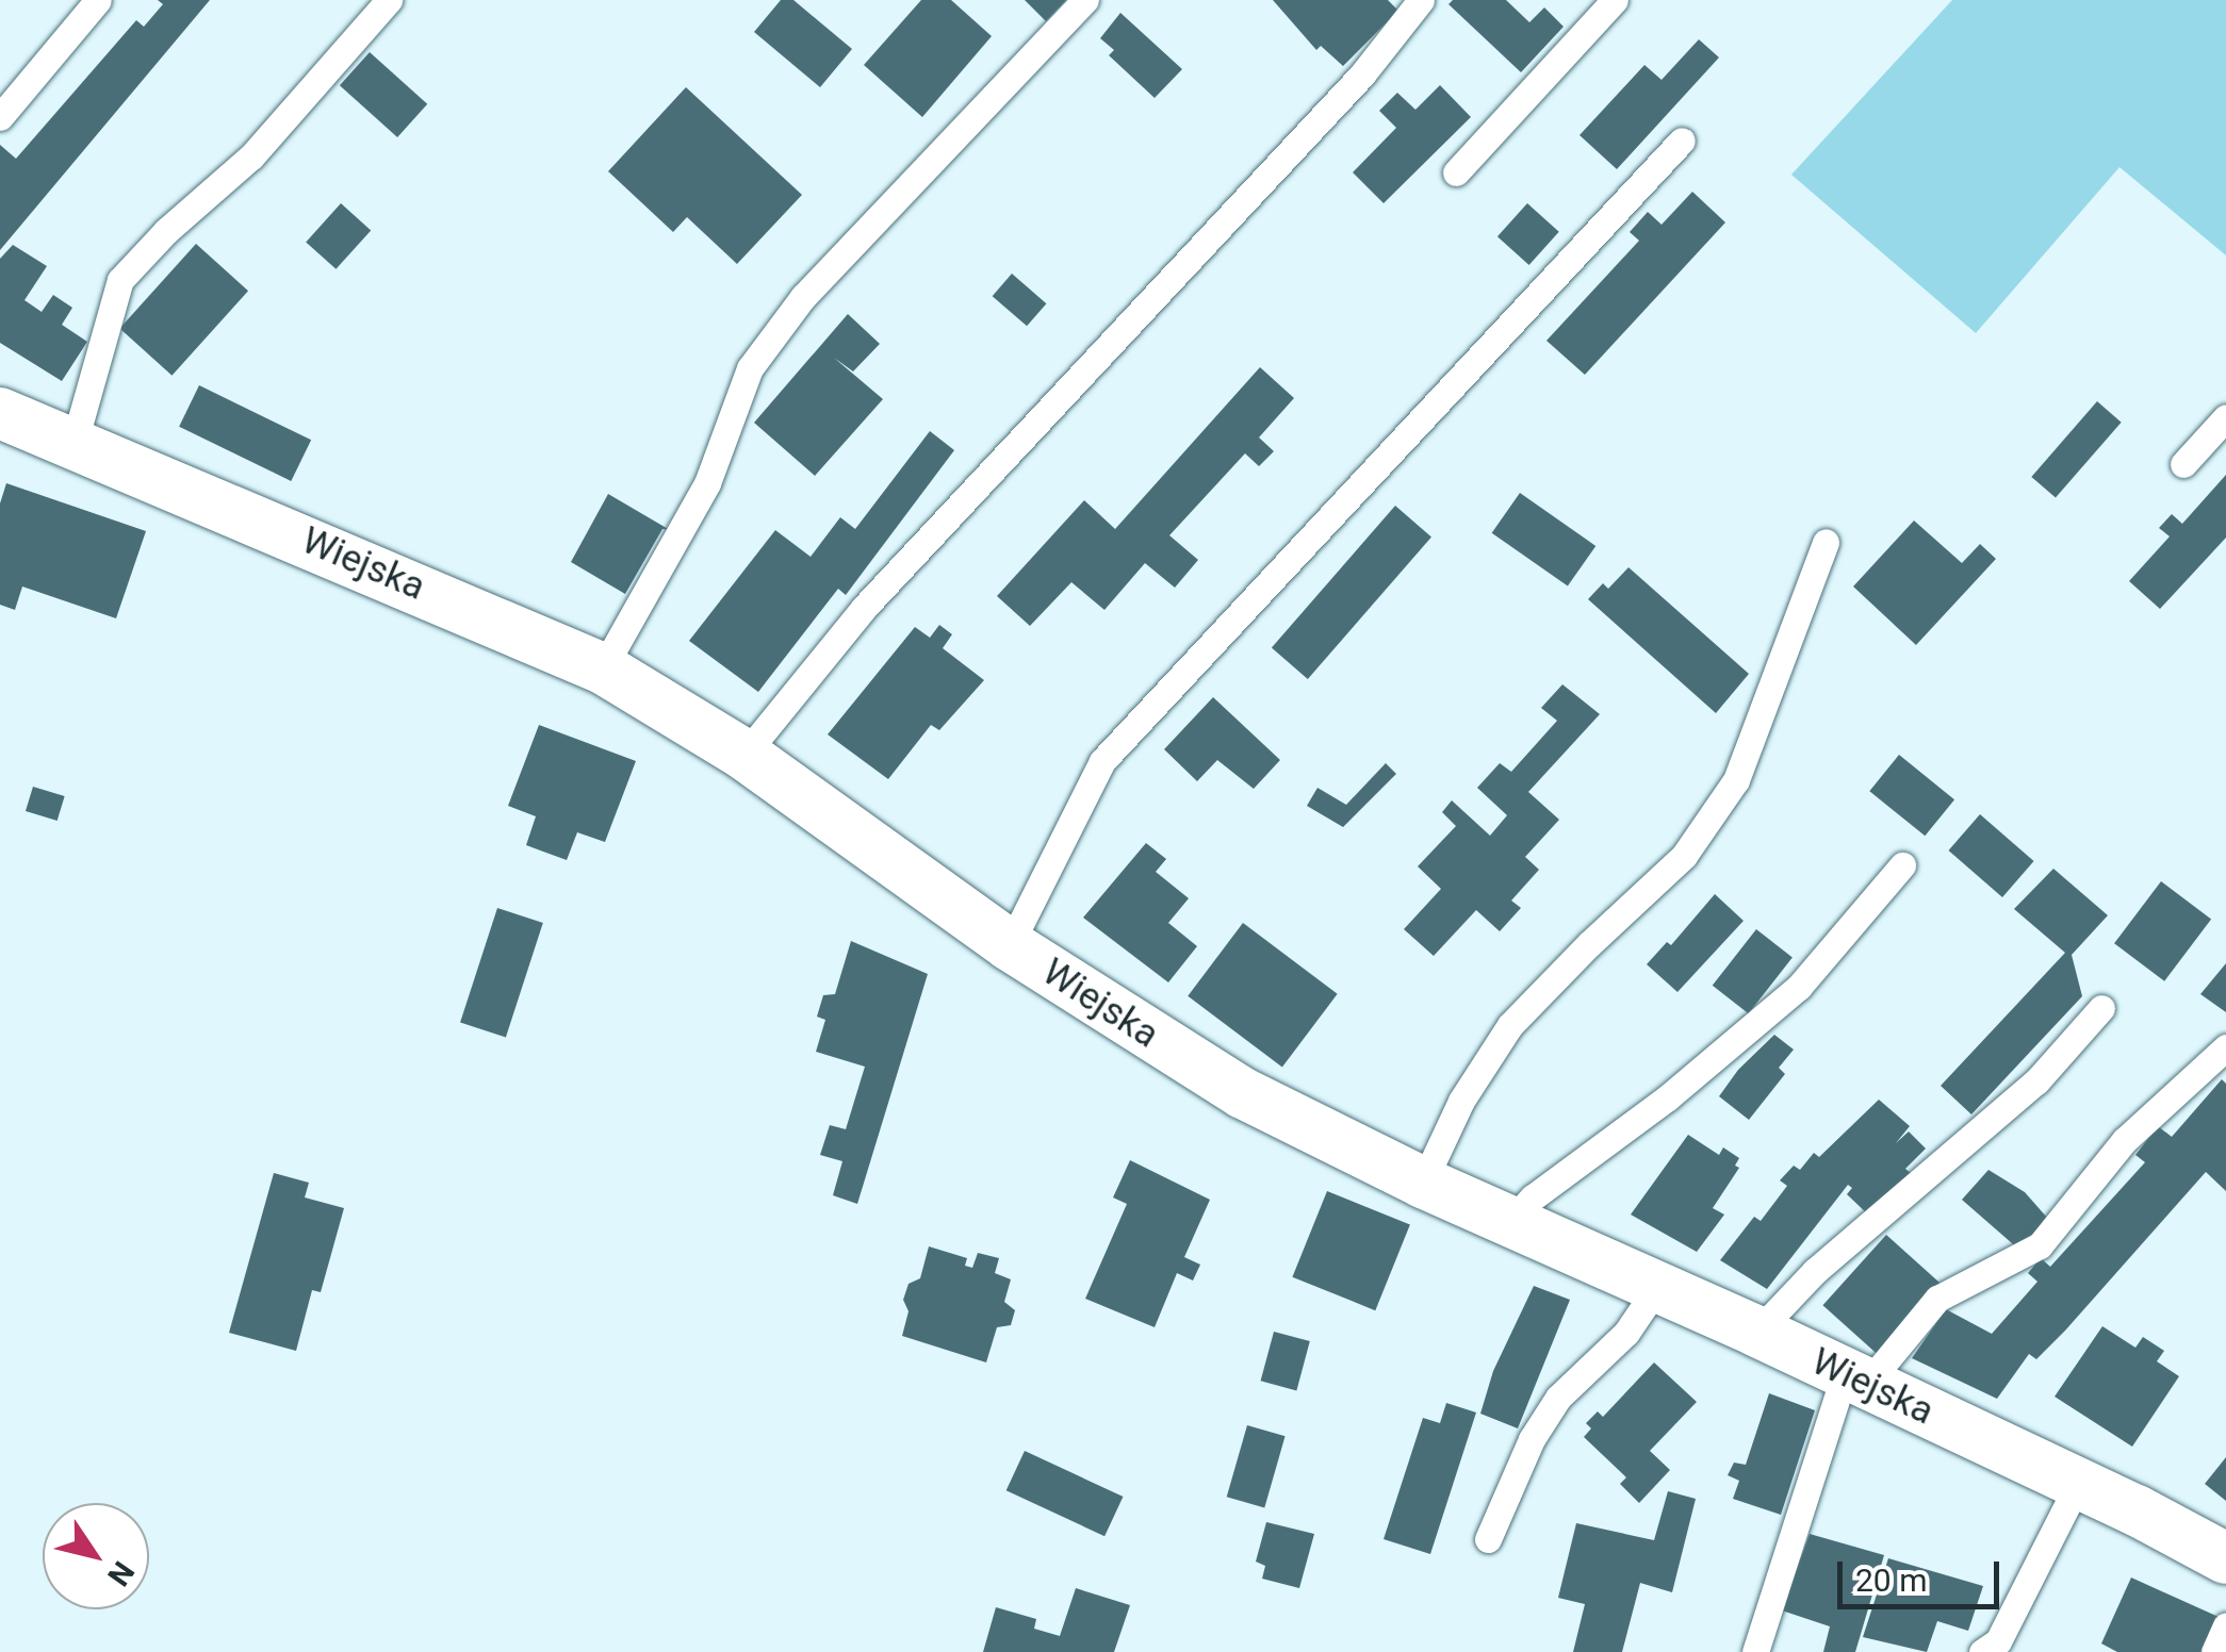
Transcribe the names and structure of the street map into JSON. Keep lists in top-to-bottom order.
{
  "streets": {
    "street": ["Wiejska"]
  },
  "scale_bar": "20 m",
  "north": "bottom right"
}
